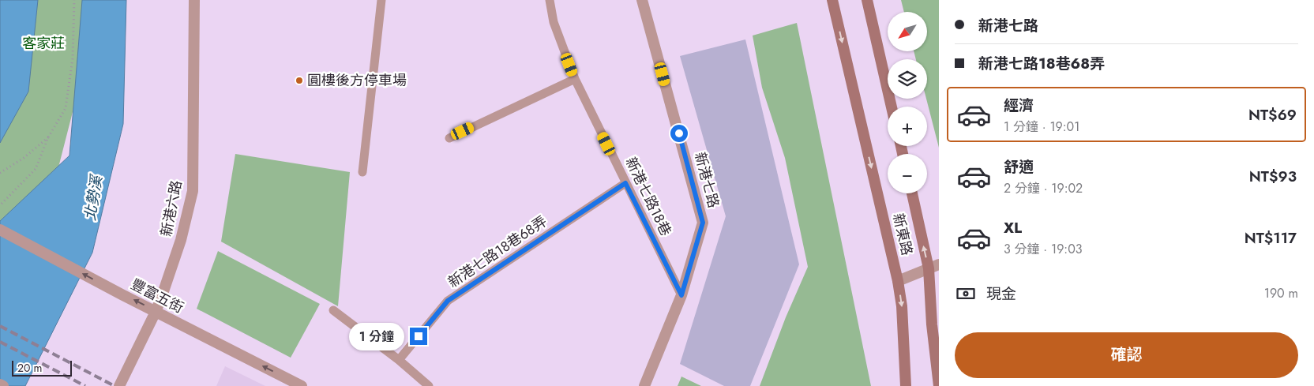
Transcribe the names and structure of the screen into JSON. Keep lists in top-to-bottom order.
{
  "streets": {
    "main road": ["新東路"],
    "street": ["新港七路", "新港六路", "豐富五街"],
    "lane": ["新港七路18巷", "新港七路18巷68弄"]
  },
  "crossings": [
    ["新港七路", "新港七路18巷"],
    ["新港七路18巷", "新港七路18巷68弄"],
    ["新港六路", "豐富五街"]
  ],
  "one_way": ["豐富五街"],
  "water": ["北勢溪"],
  "parks": ["客家莊"],
  "places": ["圓樓後方停車場"],
  "scale_bar": "20 m",
  "north": "bottom left",
  "page": {
    "banner": ["新港七路", "新港七路18巷68弄"],
    "map_buttons": ["+", "−"],
    "list": [
      {
        "name": "經濟",
        "note": "1 分鐘 · 19:01",
        "value": "NT$69"
      },
      {
        "name": "舒適",
        "note": "2 分鐘 · 19:02",
        "value": "NT$93"
      },
      {
        "name": "XL",
        "note": "3 分鐘 · 19:03",
        "value": "NT$117"
      }
    ],
    "pay": ["現金", "190 m"],
    "bubble": "1 分鐘",
    "buttons": "確認",
    "scale": "20 m"
  }
}
